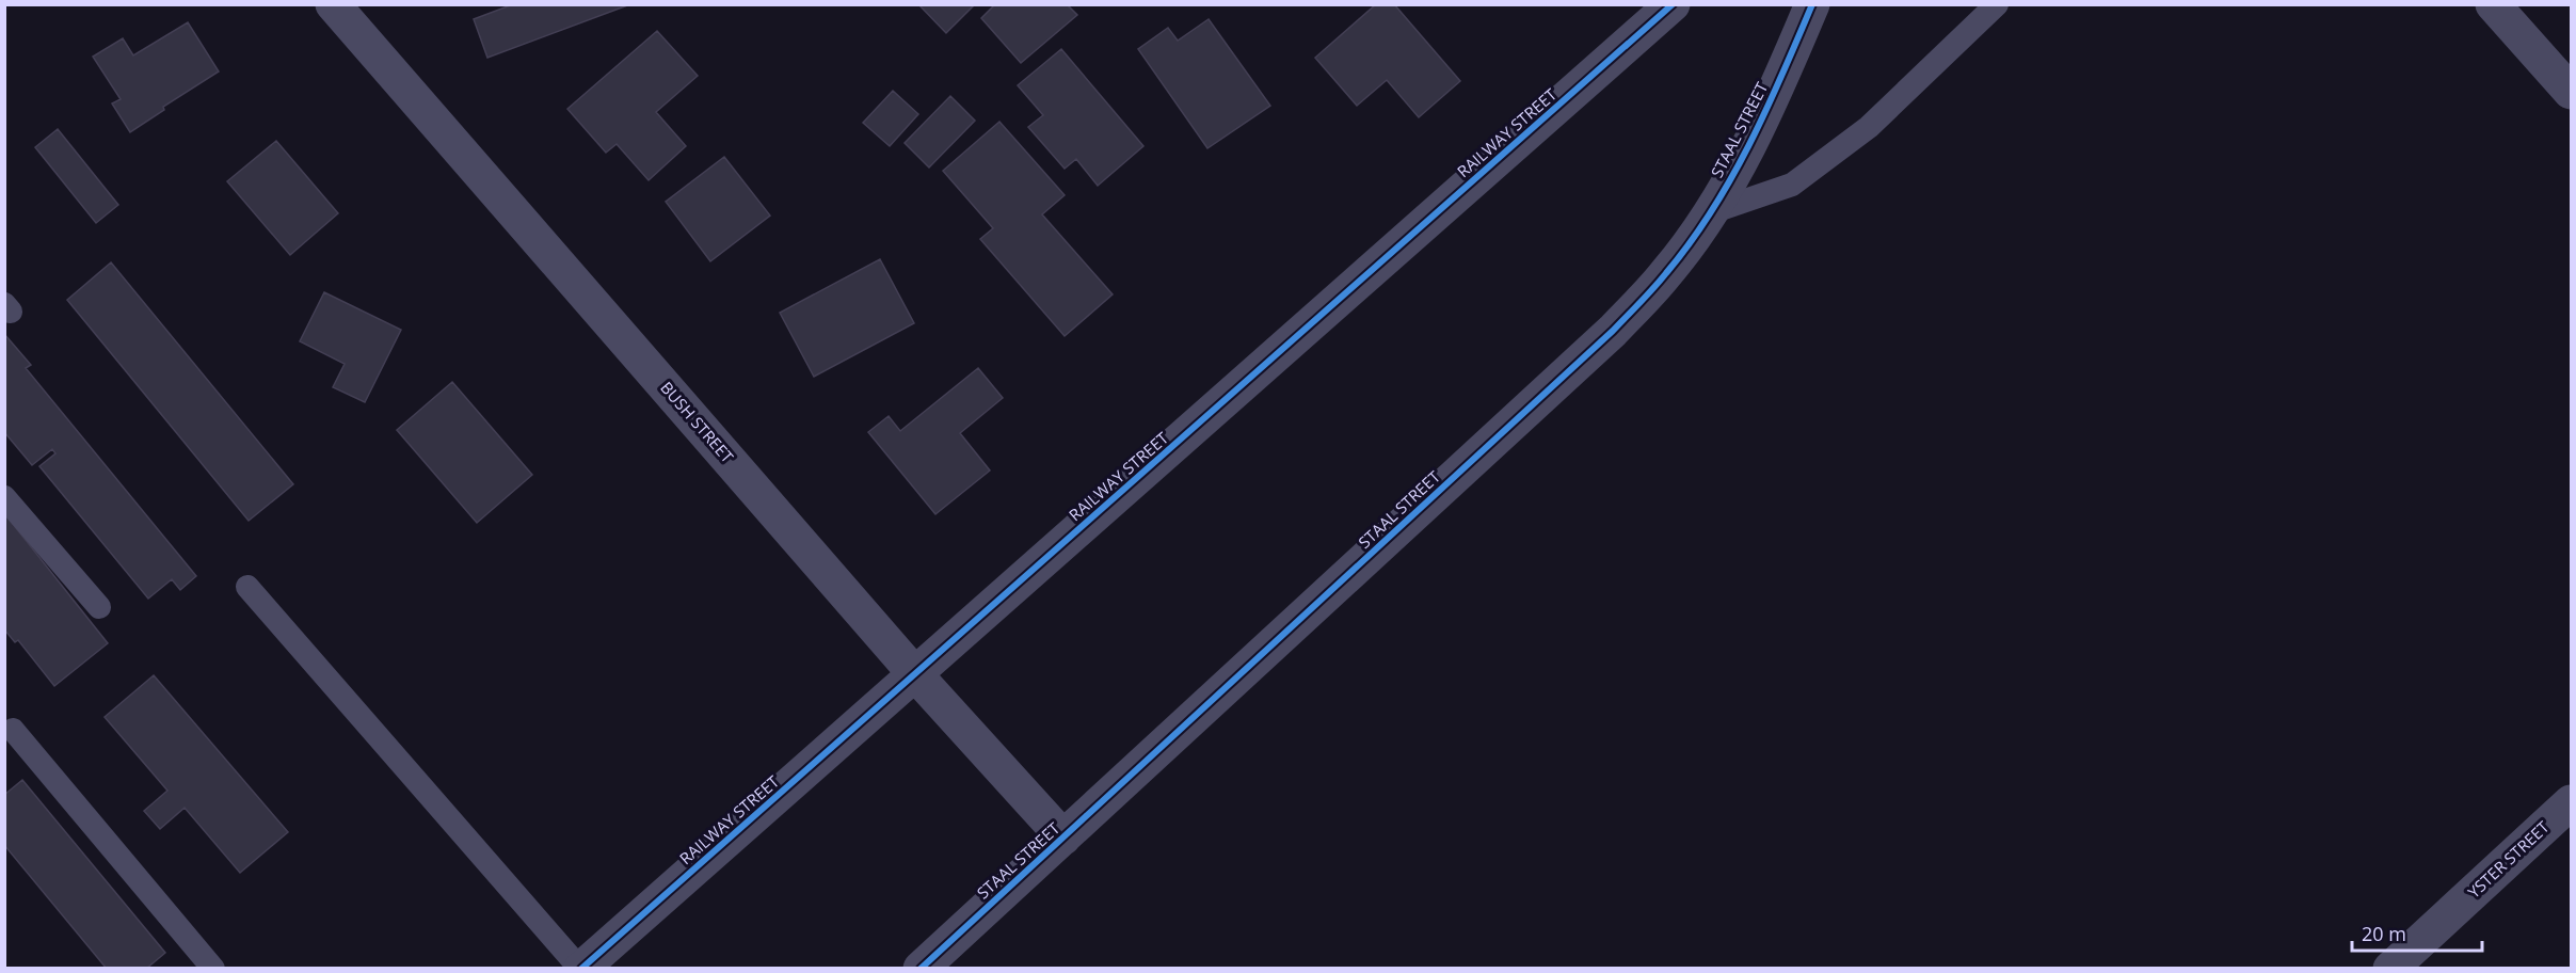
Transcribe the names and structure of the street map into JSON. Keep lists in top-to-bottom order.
{
  "streets": {
    "street": [
      "STAAL STREET",
      "RAILWAY STREET",
      "BUSH STREET",
      "YSTER STREET"
    ]
  },
  "crossings": [
    ["STAAL STREET", "BUSH STREET"],
    ["RAILWAY STREET", "BUSH STREET"]
  ],
  "scale_bar": "20 m"
}
